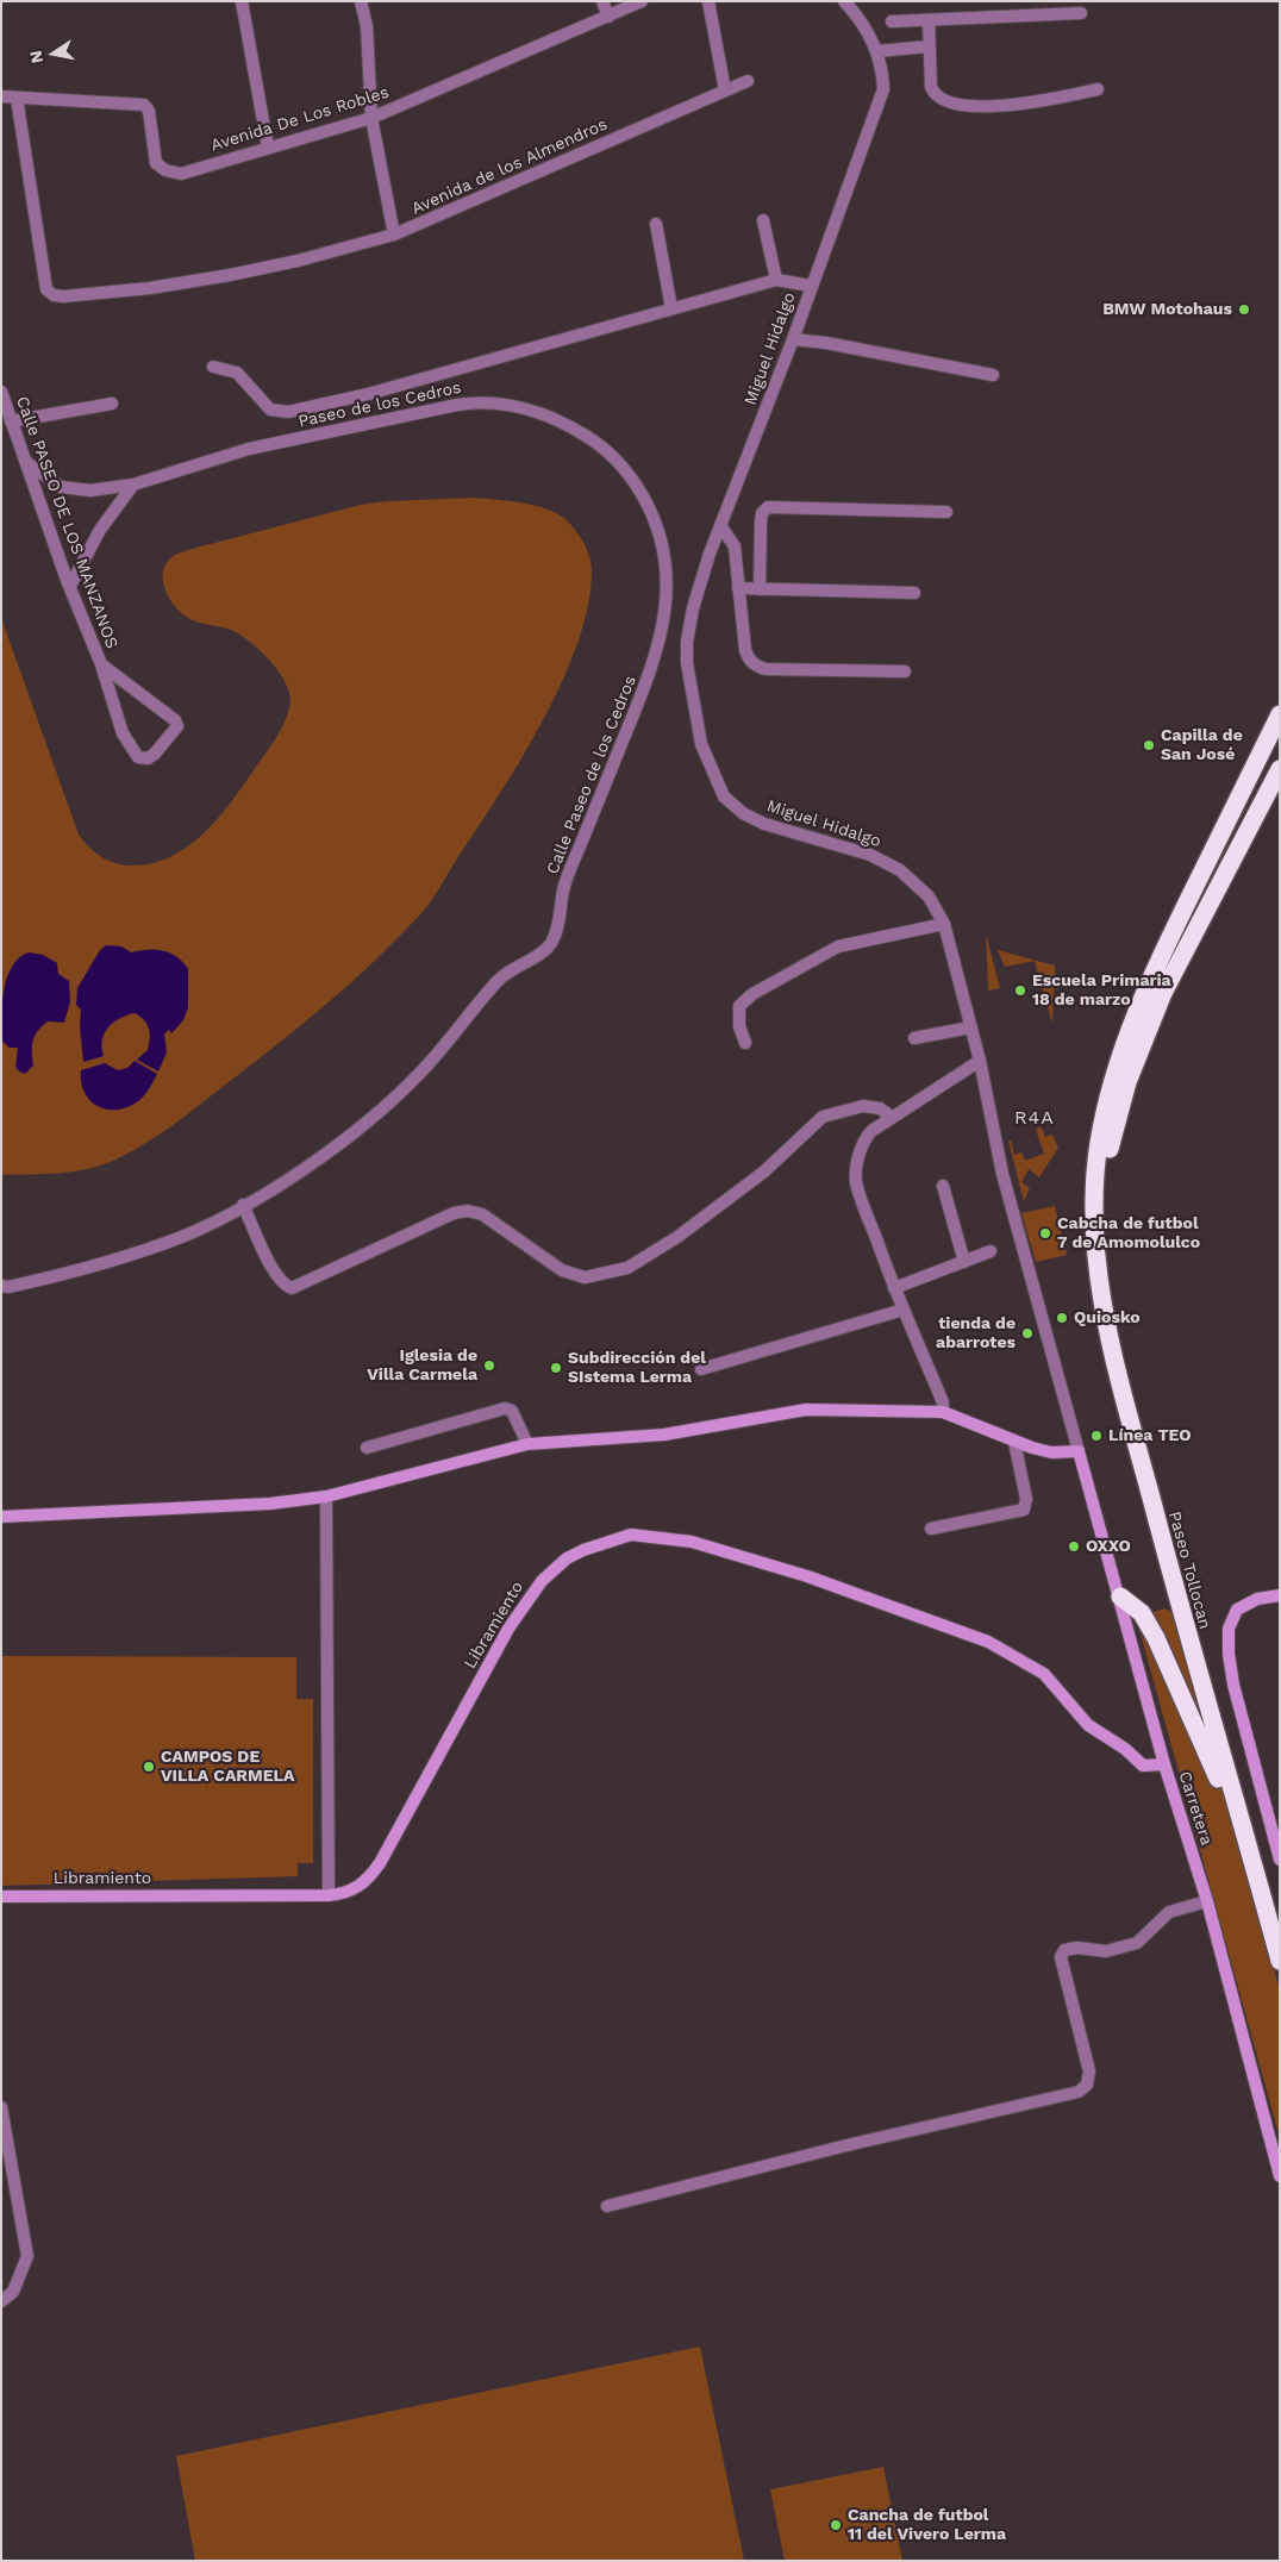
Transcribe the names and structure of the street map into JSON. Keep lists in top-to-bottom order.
{
  "streets": {
    "highway": ["Paseo Tollocan"],
    "main road": ["Libramiento", "Carretera"],
    "street": [
      "Avenida De Los Robles",
      "Avenida de los Almendros",
      "Miguel Hidalgo",
      "Paseo de los Cedros",
      "Calle PASEO DE LOS MANZANOS",
      "Calle Paseo de los Cedros"
    ]
  },
  "crossings": [
    ["Avenida De Los Robles", "Avenida de los Almendros"],
    ["Miguel Hidalgo", "Carretera"],
    ["Paseo de los Cedros", "Calle PASEO DE LOS MANZANOS"],
    ["Paseo de los Cedros", "Calle Paseo de los Cedros"],
    ["Libramiento", "Carretera"]
  ],
  "districts": ["R4A"],
  "places": [
    "BMW Motohaus",
    "Capilla de San José",
    "Escuela Primaria 18 de marzo",
    "Cabcha de futbol 7 de Amomolulco",
    "Quiosko",
    "tienda de abarrotes",
    "Iglesia de Villa Carmela",
    "Subdirección del SIstema Lerma",
    "Línea TEO",
    "OXXO",
    "CAMPOS DE VILLA CARMELA",
    "Cancha de futbol 11 del Vivero Lerma"
  ],
  "north": "left"
}
